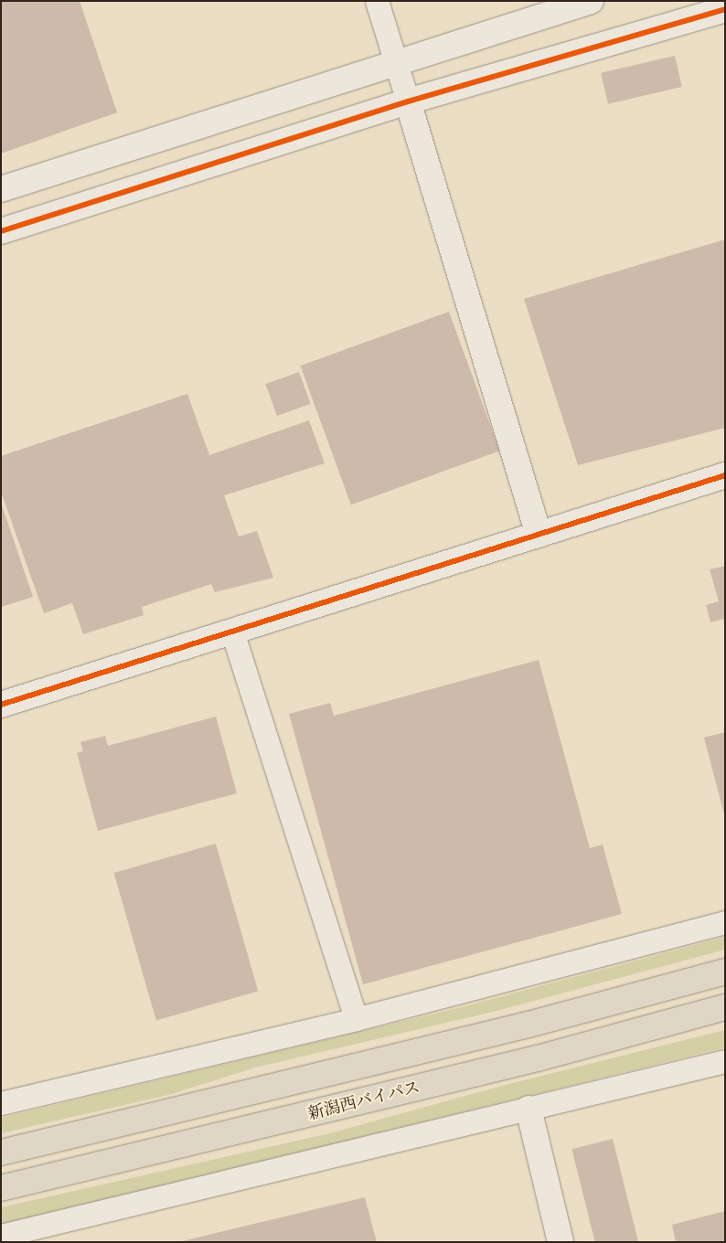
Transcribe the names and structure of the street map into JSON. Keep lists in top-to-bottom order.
{
  "streets": {
    "highway": ["新潟西バイパス"]
  }
}
